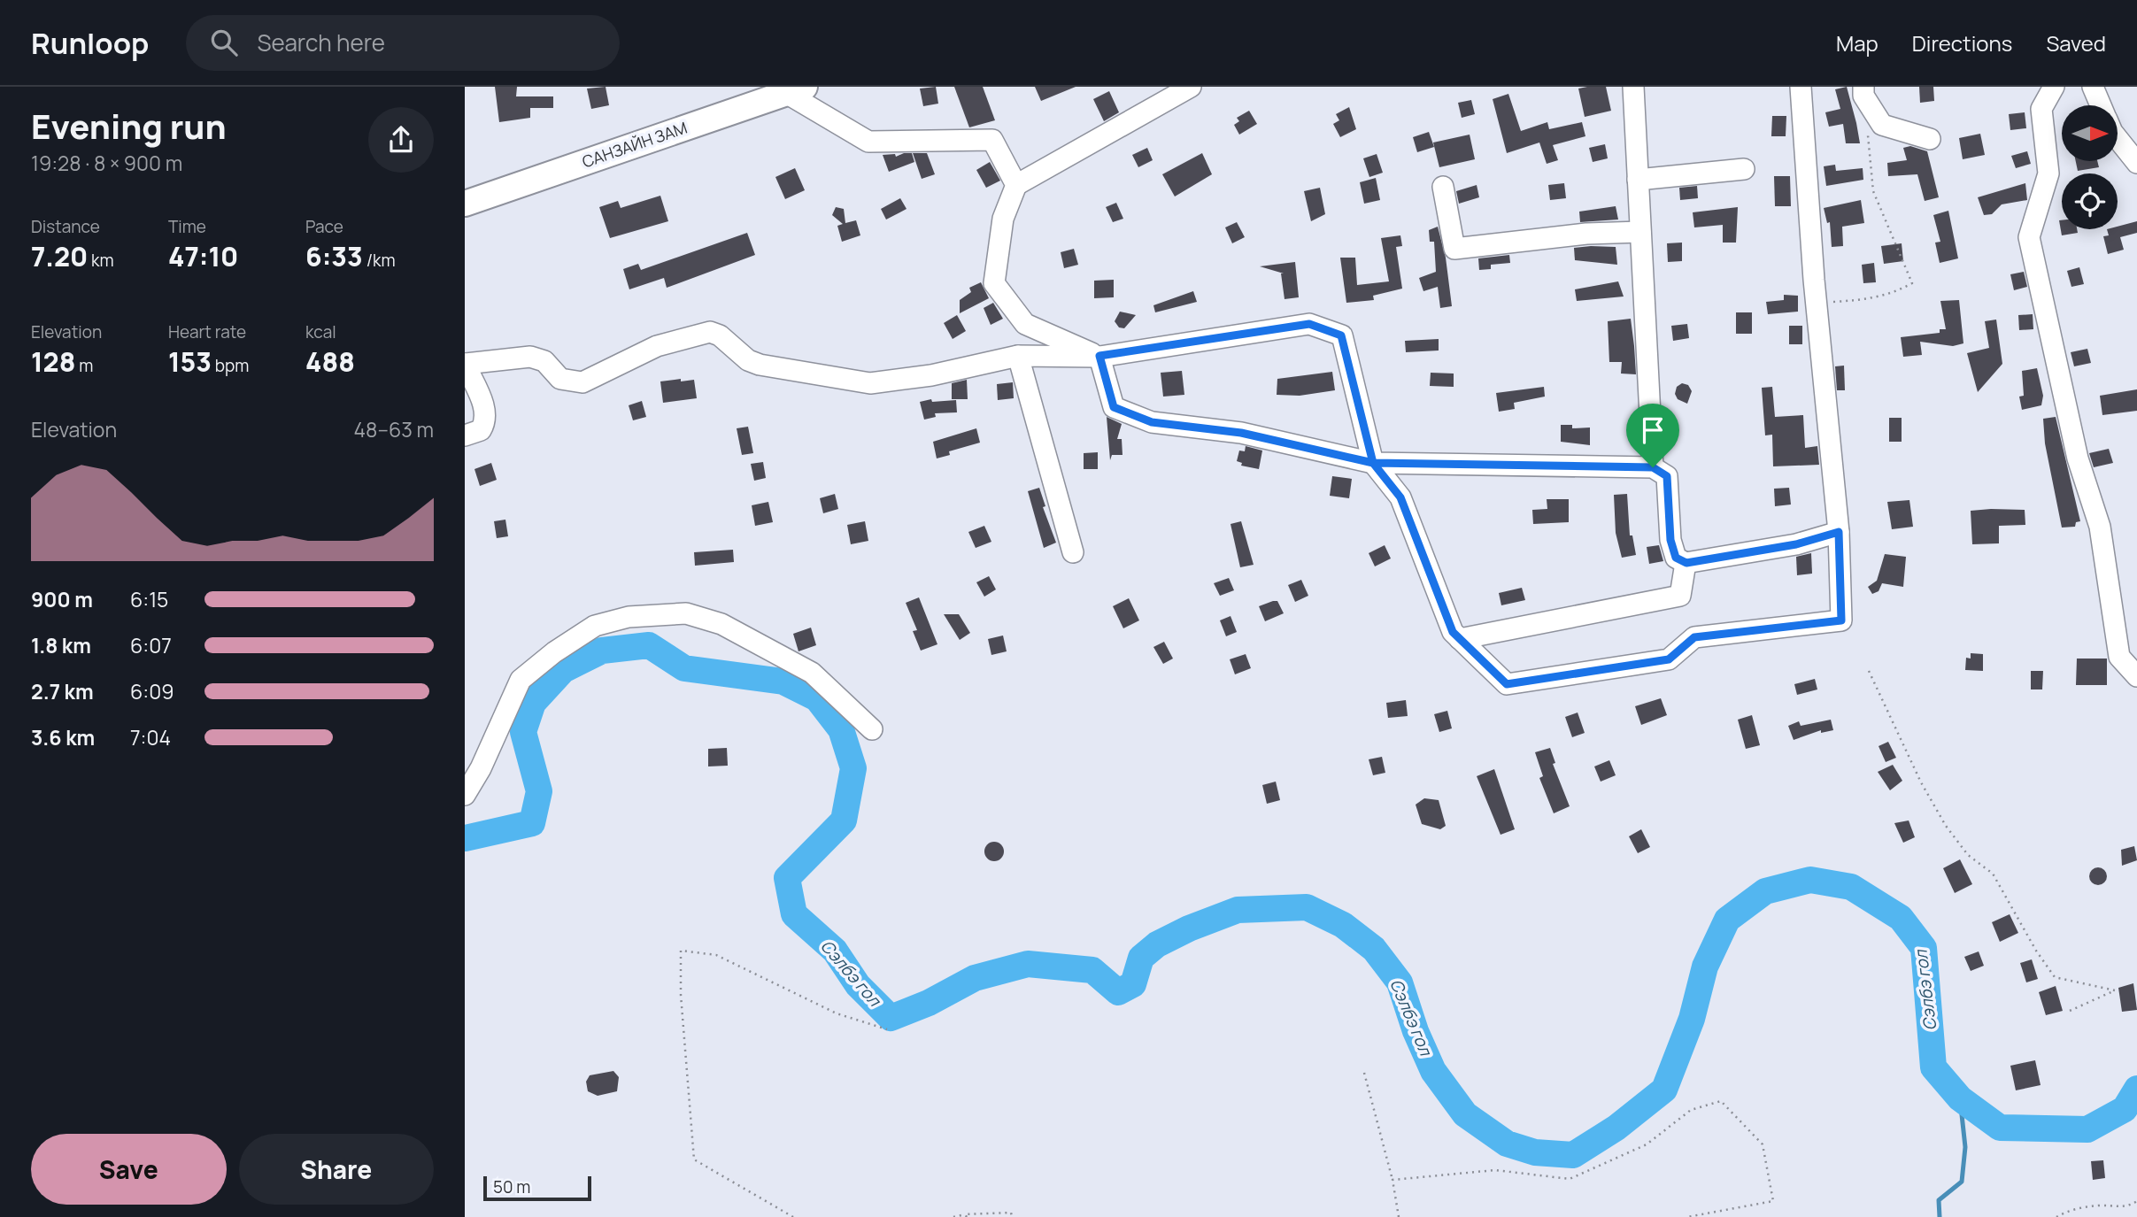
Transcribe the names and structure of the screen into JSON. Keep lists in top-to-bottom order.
{
  "streets": {
    "main road": ["САНЗАЙН ЗАМ"]
  },
  "water": ["Сэлбэ гол"],
  "scale_bar": "50 m",
  "north": "right",
  "page": {
    "header": "Runloop",
    "search": "Search here",
    "nav": ["Map", "Directions", "Saved"],
    "heading": ["Evening run", "19:28 · 8 × 900 m"],
    "stats": [
      ["Distance", "7.20 km"],
      ["Time", "47:10"],
      ["Pace", "6:33 /km"],
      ["Elevation", "128 m"],
      ["Heart rate", "153 bpm"],
      ["kcal", "488"]
    ],
    "chart": ["Elevation", "48–63 m"],
    "list": [
      {
        "name": "900 m",
        "note": "6:15"
      },
      {
        "name": "1.8 km",
        "note": "6:07"
      },
      {
        "name": "2.7 km",
        "note": "6:09"
      },
      {
        "name": "3.6 km",
        "note": "7:04"
      }
    ],
    "buttons": ["Save", "Share"],
    "scale": "50 m"
  }
}
